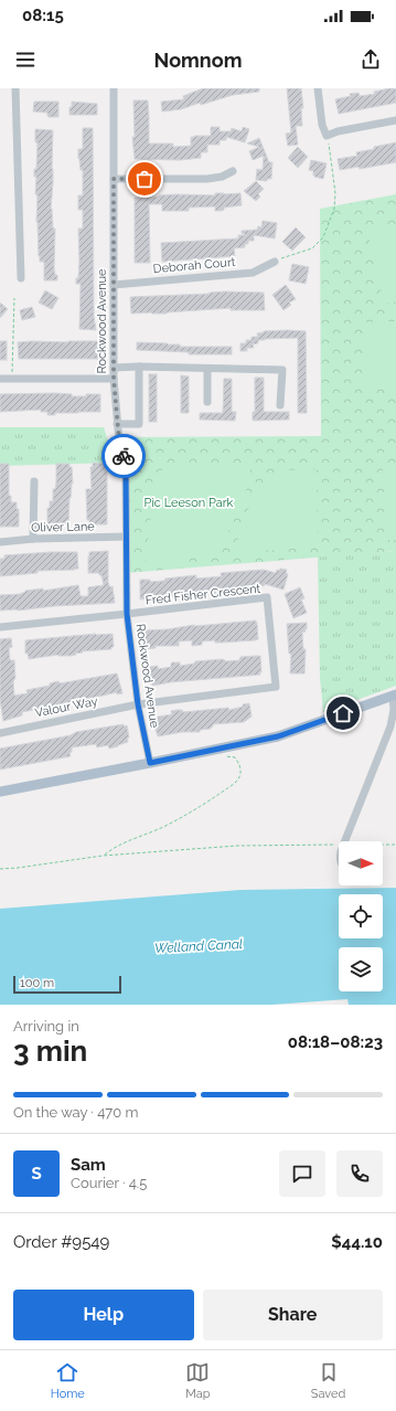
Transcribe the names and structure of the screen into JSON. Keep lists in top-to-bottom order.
{
  "streets": {
    "street": [
      "Deborah Court",
      "Rockwood Avenue",
      "Oliver Lane",
      "Fred Fisher Crescent",
      "Valour Way"
    ]
  },
  "crossings": [
    ["Deborah Court", "Rockwood Avenue"],
    ["Rockwood Avenue", "Oliver Lane"],
    ["Rockwood Avenue", "Fred Fisher Crescent"],
    ["Rockwood Avenue", "Valour Way"],
    ["Fred Fisher Crescent", "Valour Way"]
  ],
  "water": ["Welland Canal"],
  "parks": ["Pic Leeson Park"],
  "scale_bar": "100 m",
  "north": "right",
  "page": {
    "status": "08:15",
    "header": "Nomnom",
    "scale": "100 m",
    "heading": ["3 min", "Arriving in", "08:18–08:23"],
    "panel": [
      "Sam",
      "Courier · 4.5",
      "Order #9549",
      "$44.10"
    ],
    "bar": "On the way · 470 m",
    "round": "S",
    "buttons": ["Help", "Share"],
    "tabs": ["Home", "Map", "Saved"]
  }
}
